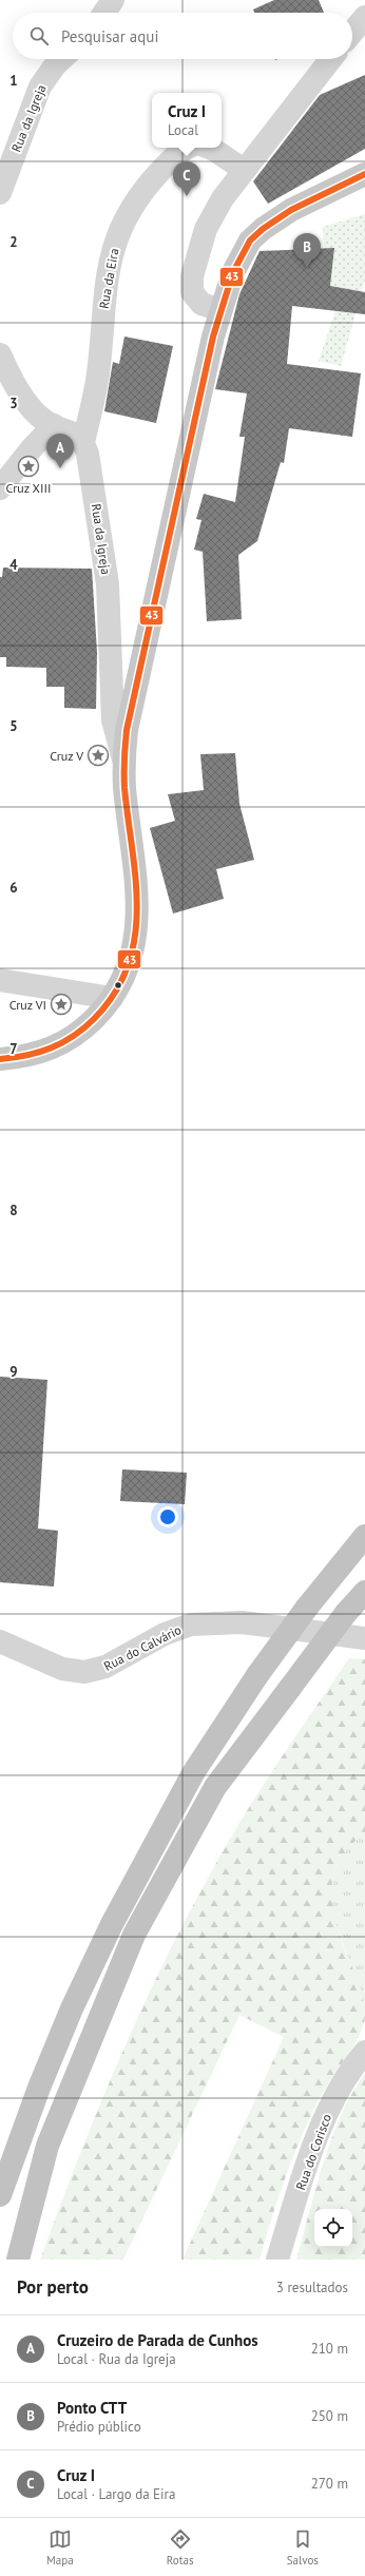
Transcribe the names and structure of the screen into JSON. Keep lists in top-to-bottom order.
{
  "streets": {
    "street": [
      "Rua da Igreja",
      "Rua da Eira",
      "Rua do Calvário",
      "Rua do Corisco"
    ]
  },
  "crossings": [
    ["Rua da Igreja", "Rua da Eira"]
  ],
  "places": {
    "place": ["Cruz XIII", "Cruz V", "Cruz VI"]
  },
  "lines": ["transit line 43"],
  "page": {
    "search": "Pesquisar aqui",
    "popup": ["Cruz I", "Local"],
    "pins": ["C", "B", "A"],
    "heading": ["Por perto", "3 resultados"],
    "list": [
      {
        "mark": "A",
        "name": "Cruzeiro de Parada de Cunhos",
        "note": "Local · Rua da Igreja",
        "value": "210 m"
      },
      {
        "mark": "B",
        "name": "Ponto CTT",
        "note": "Prédio público",
        "value": "250 m"
      },
      {
        "mark": "C",
        "name": "Cruz I",
        "note": "Local · Largo da Eira",
        "value": "270 m"
      }
    ],
    "nav": ["Mapa", "Rotas", "Salvos"]
  },
  "grid": {
    "rows": [
      "1",
      "2",
      "3",
      "4",
      "5",
      "6",
      "7",
      "8",
      "9"
    ]
  }
}
